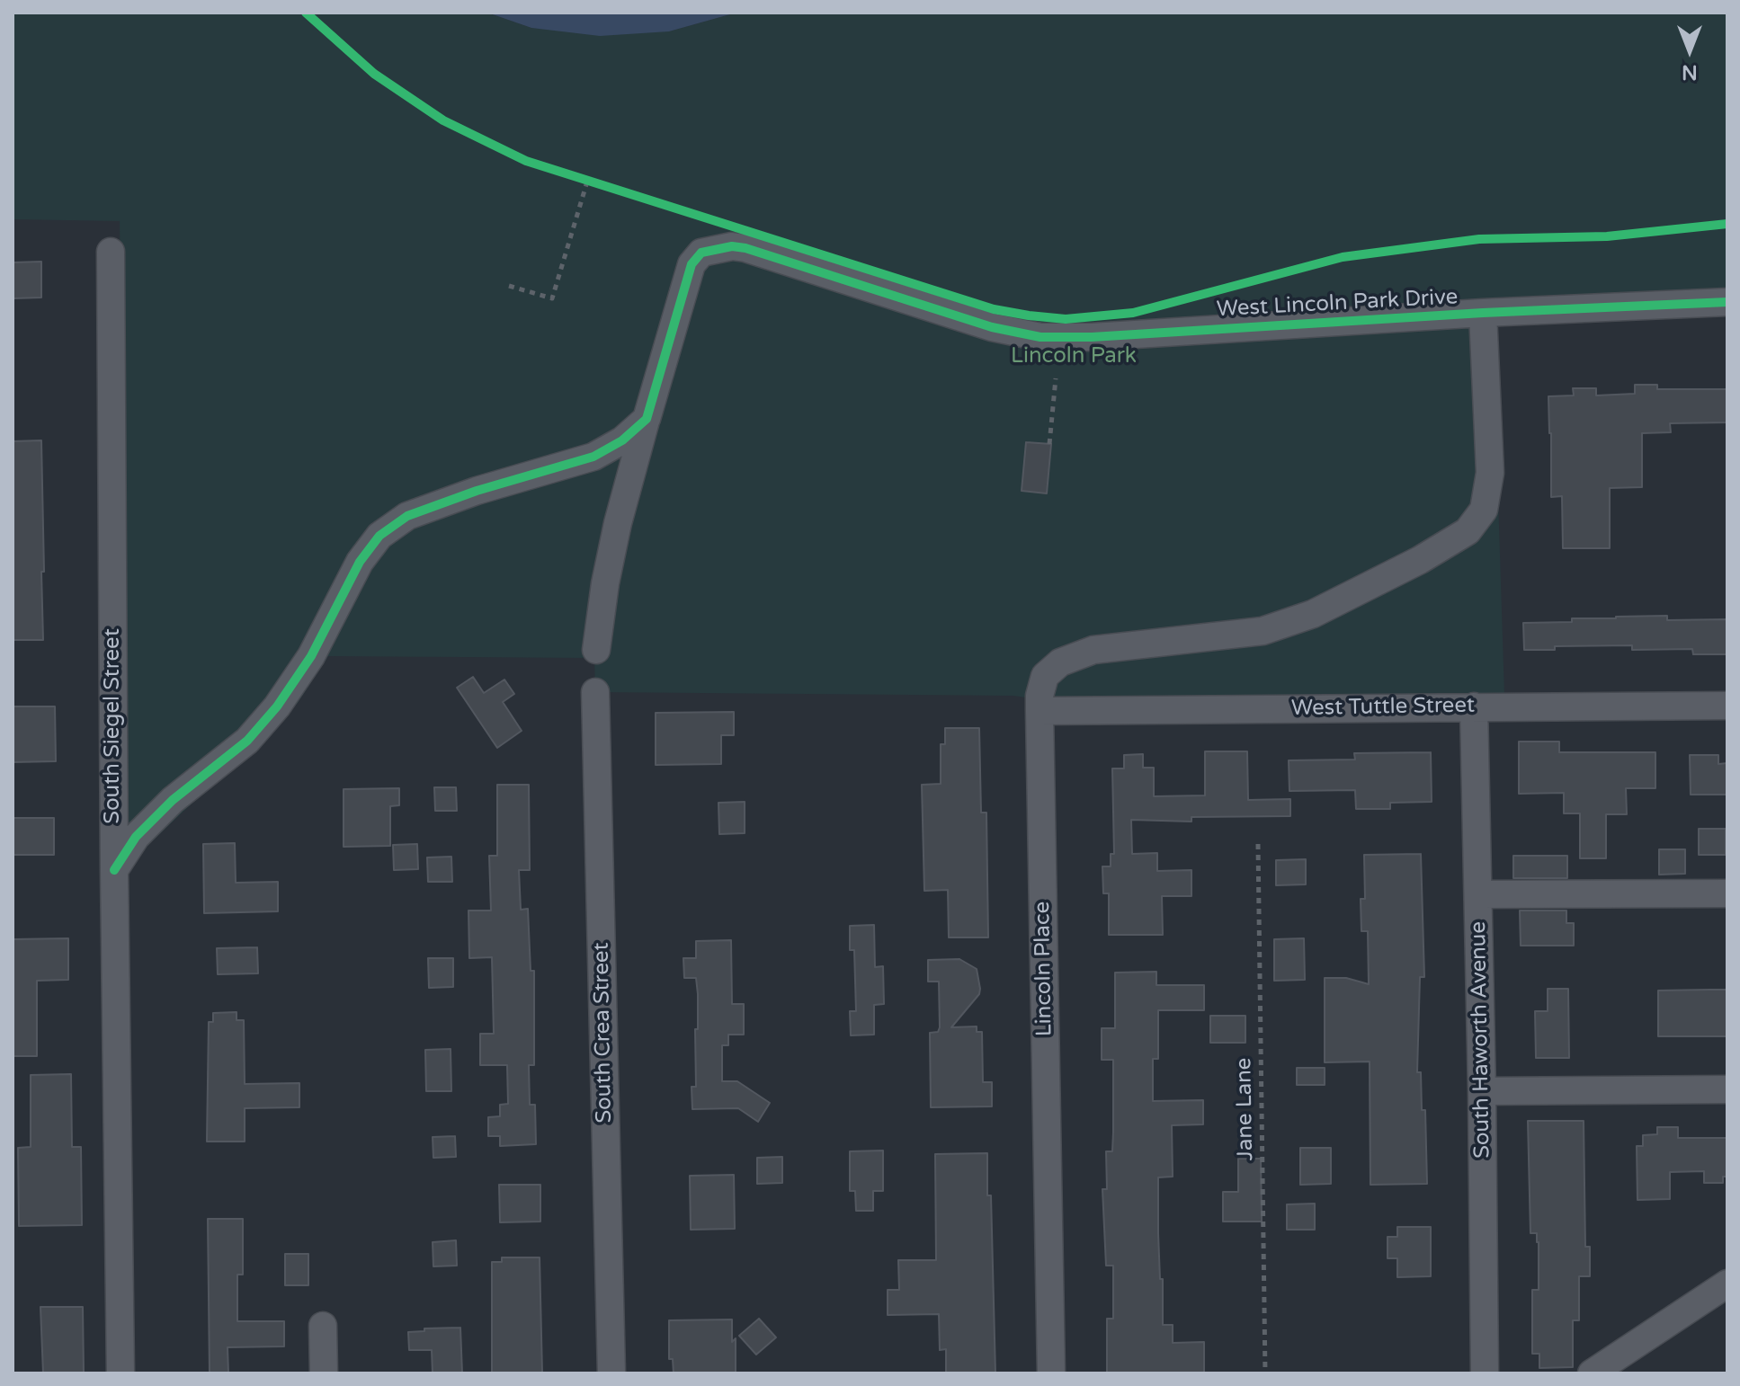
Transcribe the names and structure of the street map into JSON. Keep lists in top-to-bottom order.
{
  "streets": {
    "street": [
      "West Lincoln Park Drive",
      "West Tuttle Street",
      "South Siegel Street",
      "Lincoln Place",
      "South Crea Street",
      "South Haworth Avenue"
    ],
    "path": ["Jane Lane"]
  },
  "crossings": [
    ["West Lincoln Park Drive", "Lincoln Place"],
    ["West Tuttle Street", "Lincoln Place"],
    ["West Tuttle Street", "South Haworth Avenue"]
  ],
  "parks": ["Lincoln Park"],
  "north": "bottom"
}
